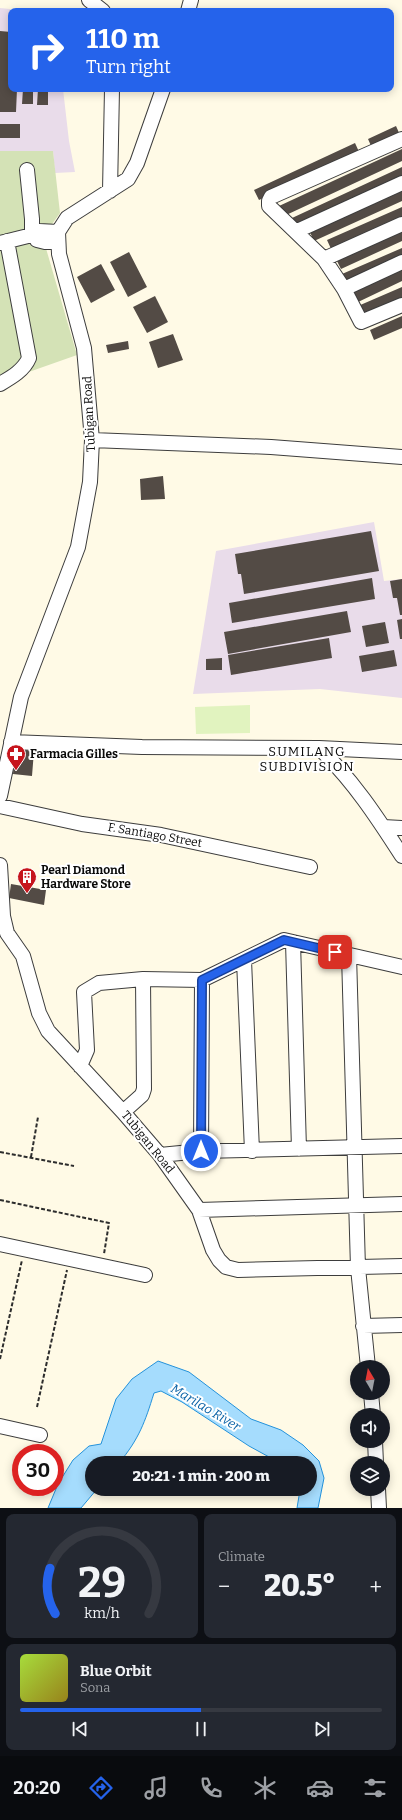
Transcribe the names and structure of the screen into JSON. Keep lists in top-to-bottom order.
{
  "streets": {
    "street": ["Tubigan Road", "F. Santiago Street"]
  },
  "districts": ["SUMILANG SUBDIVISION"],
  "water": ["Marilao River"],
  "places": {
    "pharmacy": ["Farmacia Gilles"],
    "building": ["Pearl Diamond Hardware Store"]
  },
  "north": "top",
  "page": {
    "turn": ["110 m", "Turn right"],
    "limit": "30",
    "trip": "20:21 · 1 min · 200 m",
    "tile": "Climate",
    "heat": ["−", "20.5°", "+"],
    "song": ["Blue Orbit", "Sona"],
    "tabs": "20:20",
    "gauge": ["29", "km/h"]
  }
}
